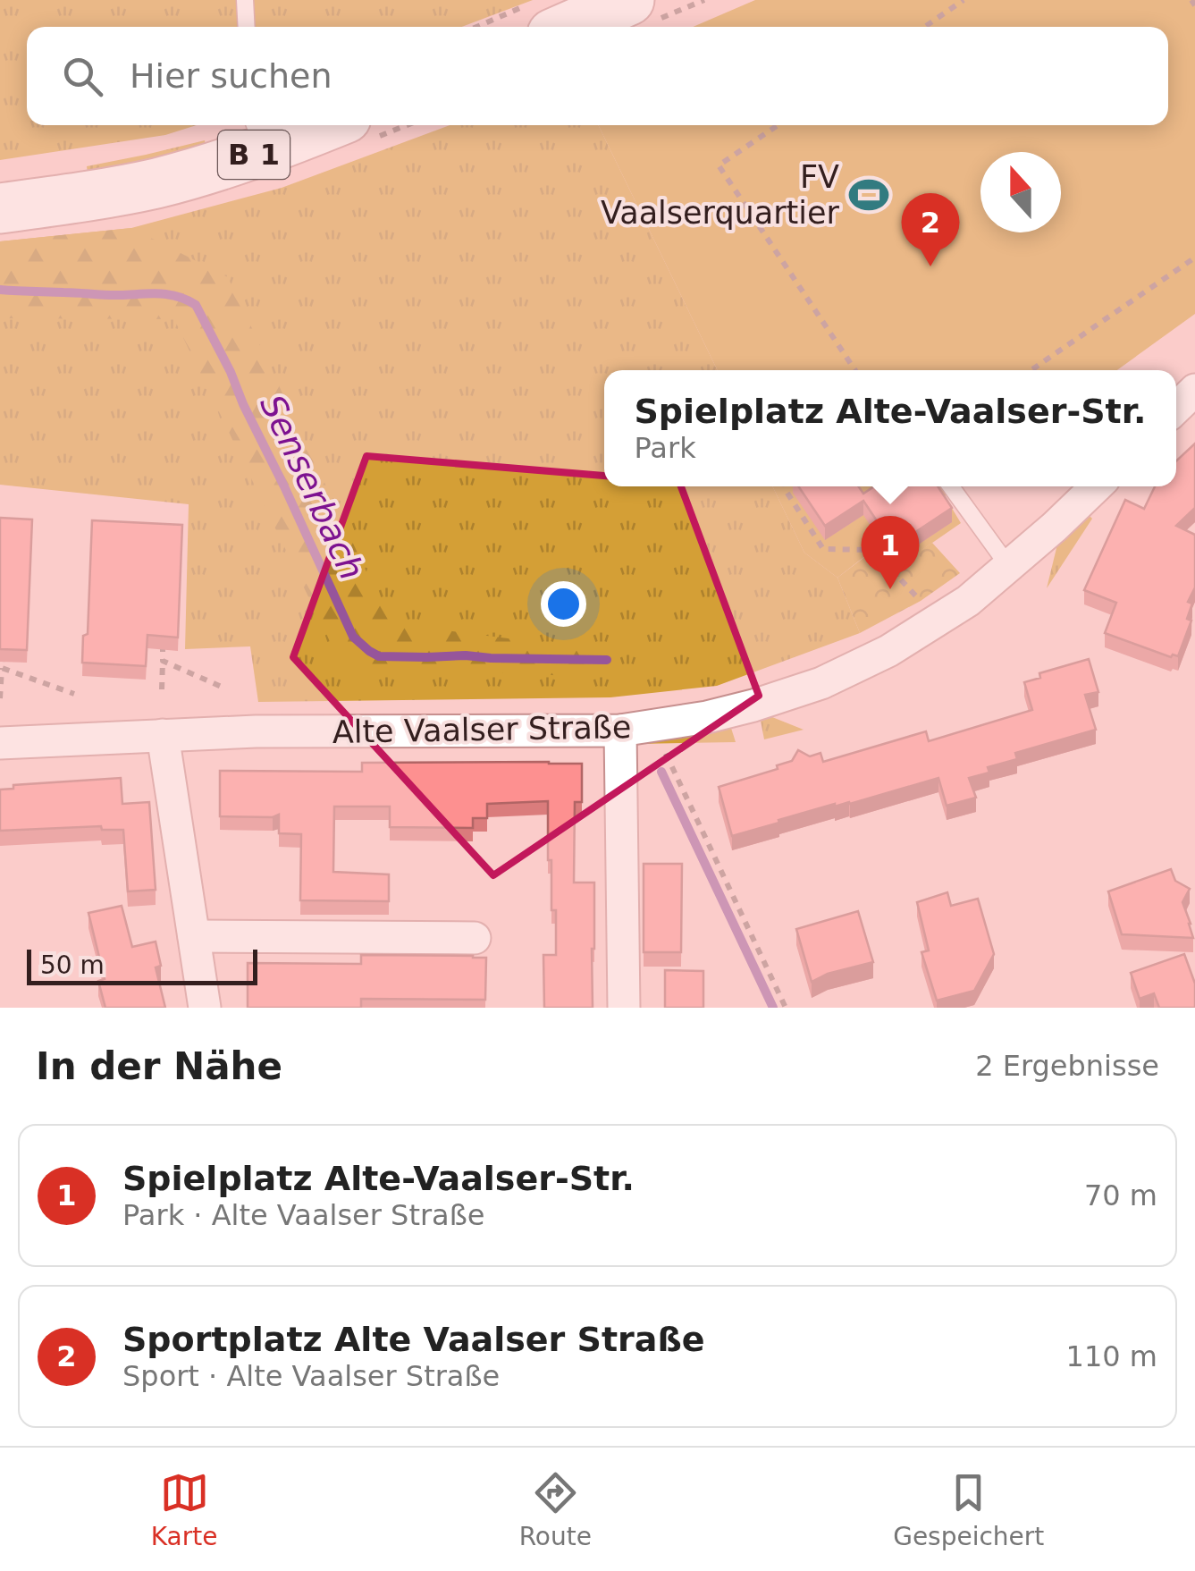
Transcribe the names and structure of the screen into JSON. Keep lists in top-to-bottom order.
{
  "streets": {
    "main road": ["B 1"],
    "street": ["Alte Vaalser Straße"]
  },
  "water": ["Senserbach"],
  "places": {
    "sports": ["FV Vaalserquartier"]
  },
  "scale_bar": "50 m",
  "north": "top",
  "page": {
    "search": "Hier suchen",
    "pins": ["2", "1"],
    "popup": ["Spielplatz Alte-Vaalser-Str.", "Park"],
    "scale": "50 m",
    "heading": ["In der Nähe", "2 Ergebnisse"],
    "list": [
      {
        "mark": "1",
        "name": "Spielplatz Alte-Vaalser-Str.",
        "note": "Park · Alte Vaalser Straße",
        "value": "70 m"
      },
      {
        "mark": "2",
        "name": "Sportplatz Alte Vaalser Straße",
        "note": "Sport · Alte Vaalser Straße",
        "value": "110 m"
      }
    ],
    "nav": ["Karte", "Route", "Gespeichert"]
  }
}
